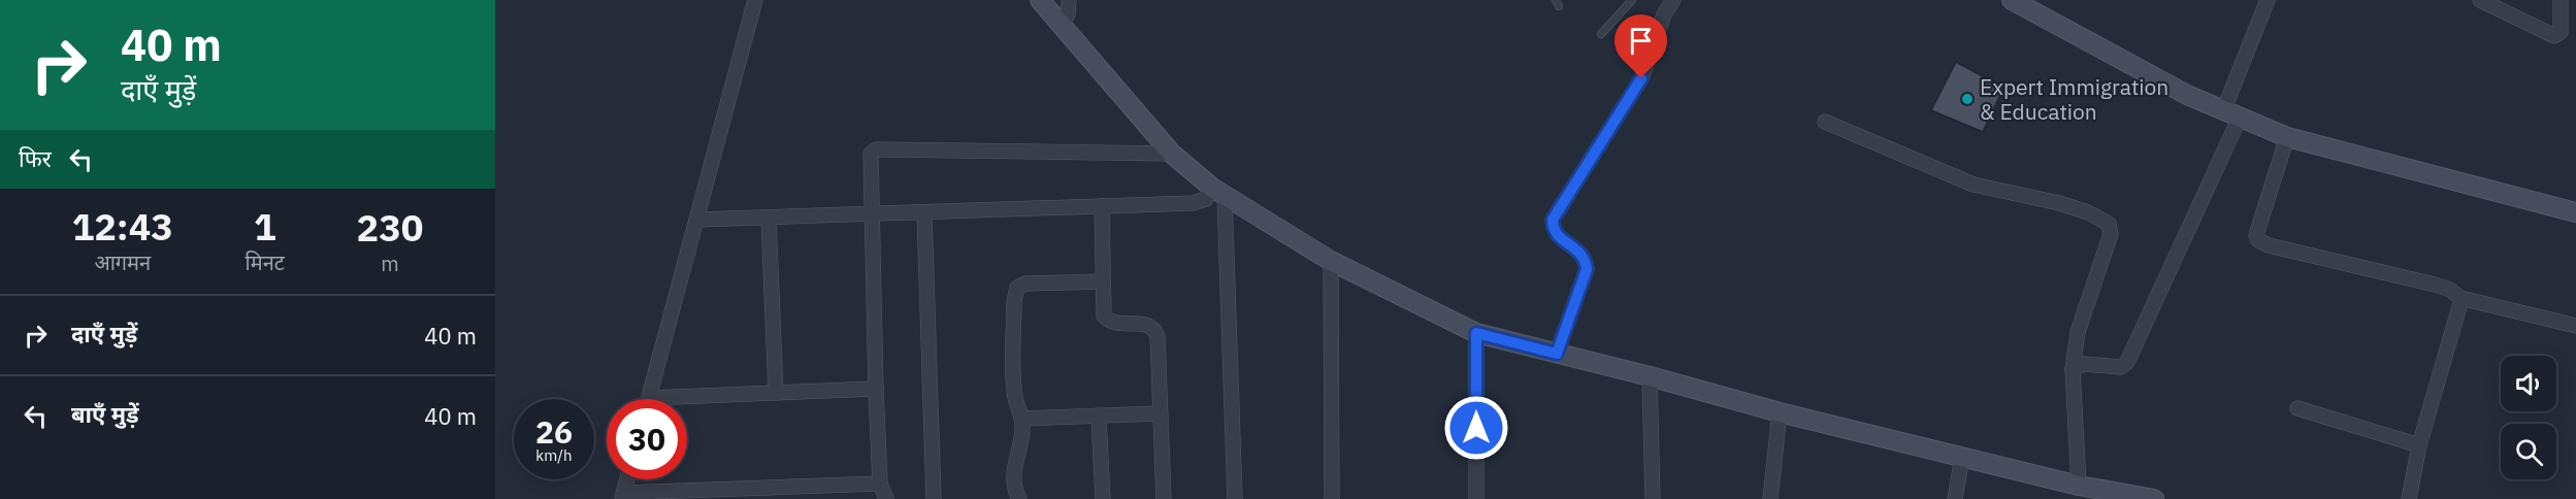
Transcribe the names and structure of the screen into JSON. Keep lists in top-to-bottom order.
{
  "places": ["Expert Immigration & Education"],
  "page": {
    "turn": ["40 m", "दाएँ मुड़ें"],
    "then": "फिर",
    "eta": [
      "12:43",
      "आगमन",
      "1",
      "मिनट",
      "230",
      "m"
    ],
    "list": [
      {
        "name": "दाएँ मुड़ें",
        "value": "40 m"
      },
      {
        "name": "बाएँ मुड़ें",
        "value": "40 m"
      }
    ],
    "speed": "26 km/h",
    "limit": "30"
  }
}
